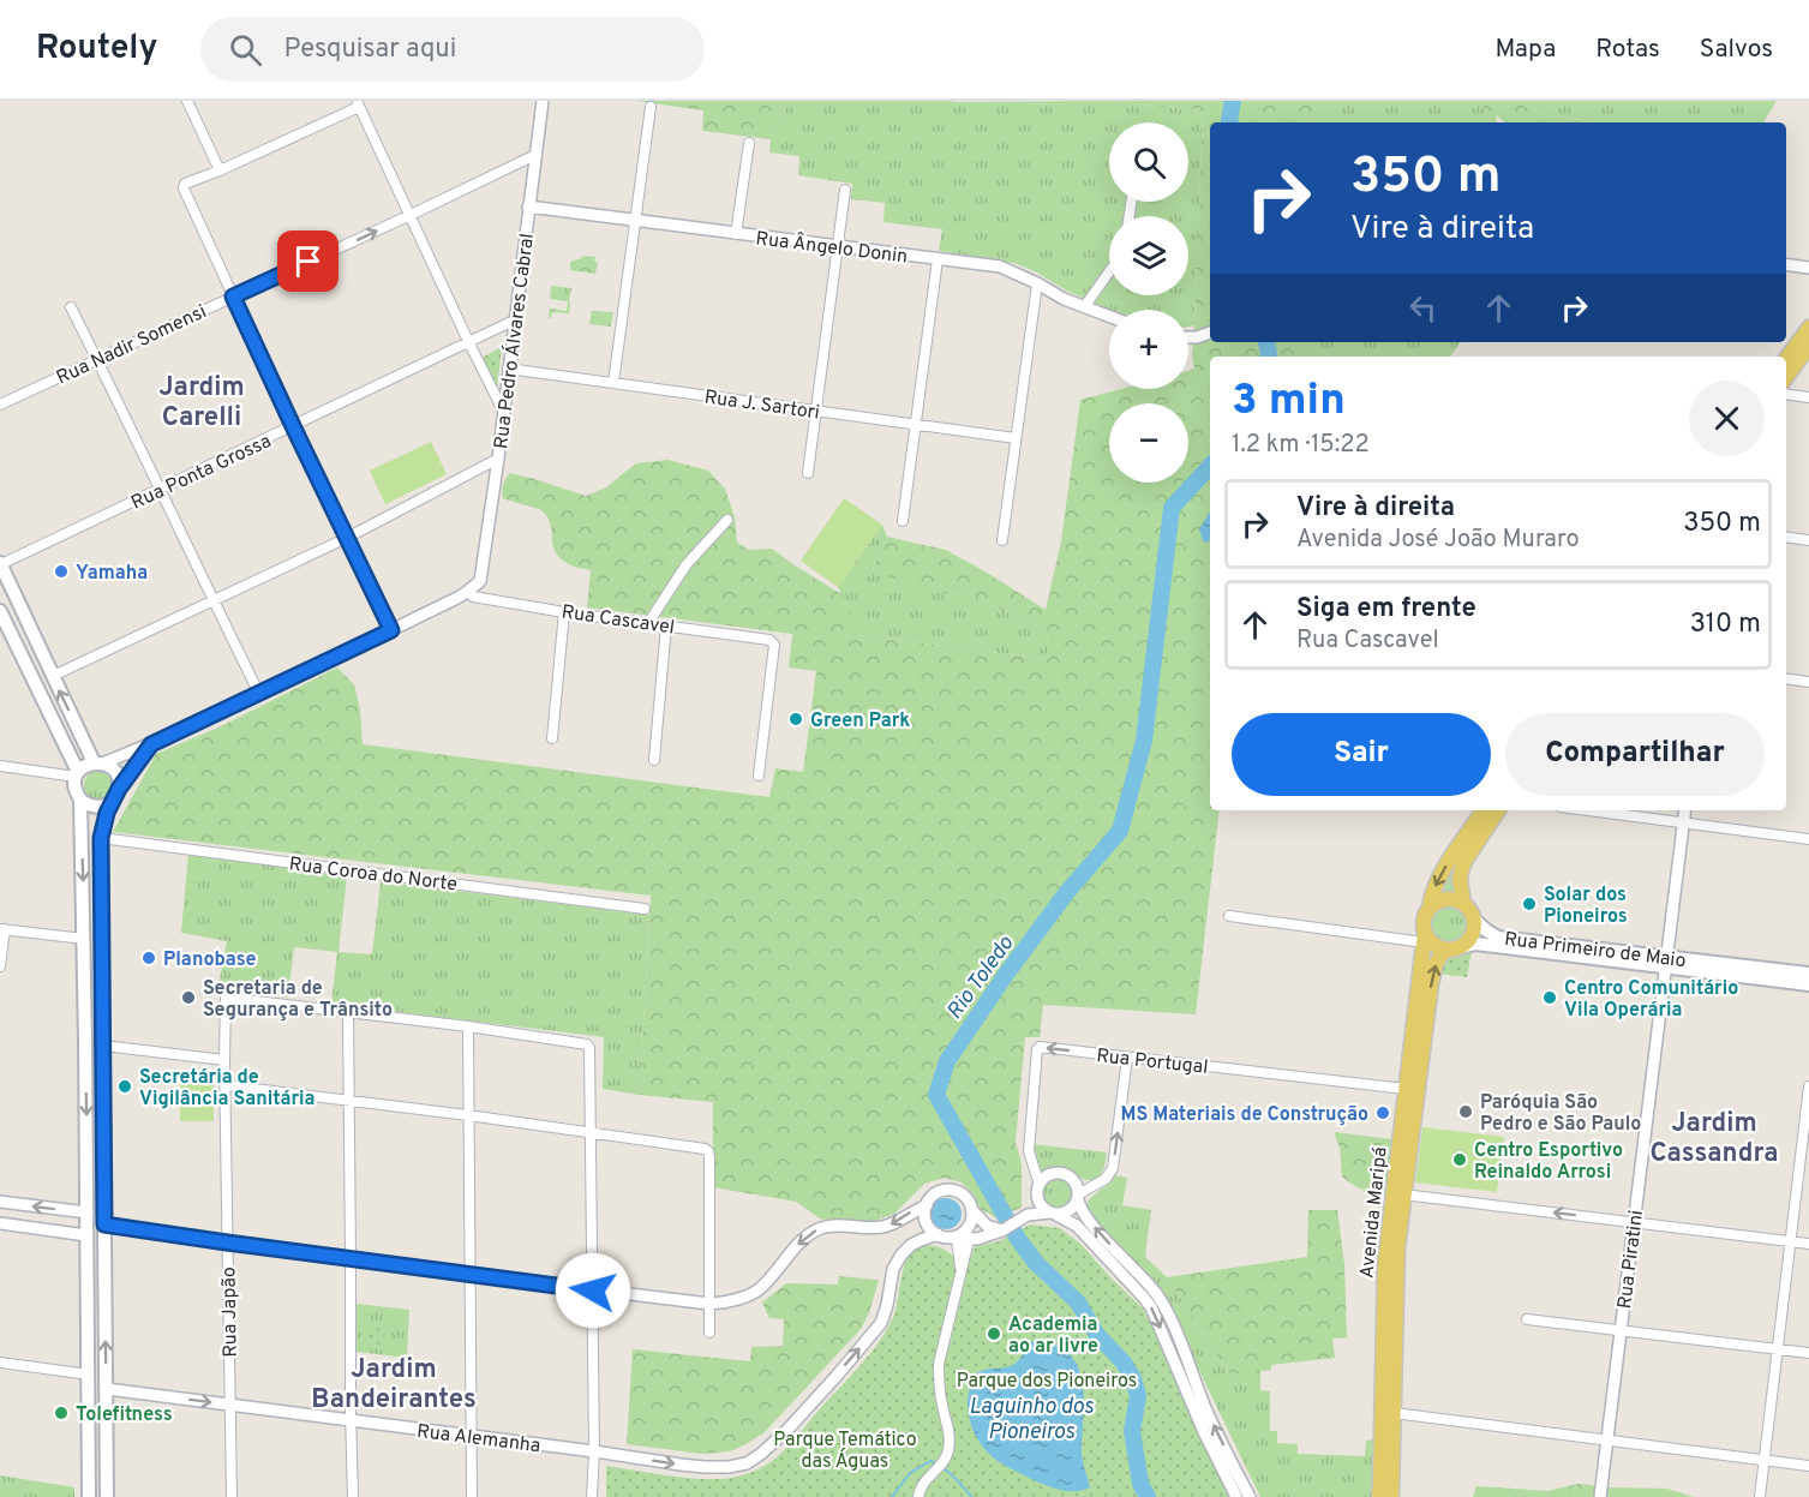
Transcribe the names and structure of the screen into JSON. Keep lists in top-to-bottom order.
{
  "streets": {
    "main road": ["Rua Primeiro de Maio", "Avenida Maripá"],
    "street": [
      "Rua Ângelo Donin",
      "Rua Pedro Álvares Cabral",
      "Rua Nadir Somensi",
      "Rua J. Sartori",
      "Rua Ponta Grossa",
      "Rua Cascavel",
      "Rua Coroa do Norte",
      "Rua Portugal",
      "Rua Piratini",
      "Rua Japão",
      "Rua Alemanha"
    ]
  },
  "crossings": [
    ["Rua Ângelo Donin", "Rua Pedro Álvares Cabral"],
    ["Rua Pedro Álvares Cabral", "Rua Nadir Somensi"],
    ["Rua Pedro Álvares Cabral", "Rua J. Sartori"],
    ["Rua Pedro Álvares Cabral", "Rua Ponta Grossa"],
    ["Rua Pedro Álvares Cabral", "Rua Cascavel"],
    ["Rua Primeiro de Maio", "Avenida Maripá"],
    ["Rua Primeiro de Maio", "Rua Piratini"],
    ["Rua Portugal", "Avenida Maripá"],
    ["Rua Japão", "Rua Alemanha"]
  ],
  "one_way": ["Rua Alemanha"],
  "districts": ["Jardim Carelli", "Jardim Cassandra", "Jardim Bandeirantes"],
  "water": ["Rio Toledo", "Laguinho dos Pioneiros"],
  "parks": ["Parque dos Pioneiros", "Parque Temático das Águas"],
  "places": [
    "Yamaha",
    "Green Park",
    "Solar dos Pioneiros",
    "Planobase",
    "Secretaria de Segurança e Trânsito",
    "Centro Comunitário Vila Operária",
    "Secretária de Vigilância Sanitária",
    "Paróquia São Pedro e São Paulo",
    "MS Materiais de Construção",
    "Centro Esportivo Reinaldo Arrosi",
    "Academia ao ar livre",
    "Tolefitness"
  ],
  "page": {
    "header": "Routely",
    "search": "Pesquisar aqui",
    "nav": ["Mapa", "Rotas", "Salvos"],
    "map_buttons": ["+", "−"],
    "turn": ["350 m", "Vire à direita"],
    "heading": ["3 min", "1.2 km · 15:22"],
    "list": [
      {
        "name": "Vire à direita",
        "note": "Avenida José João Muraro",
        "value": "350 m"
      },
      {
        "name": "Siga em frente",
        "note": "Rua Cascavel",
        "value": "310 m"
      }
    ],
    "buttons": ["Sair", "Compartilhar"]
  }
}
